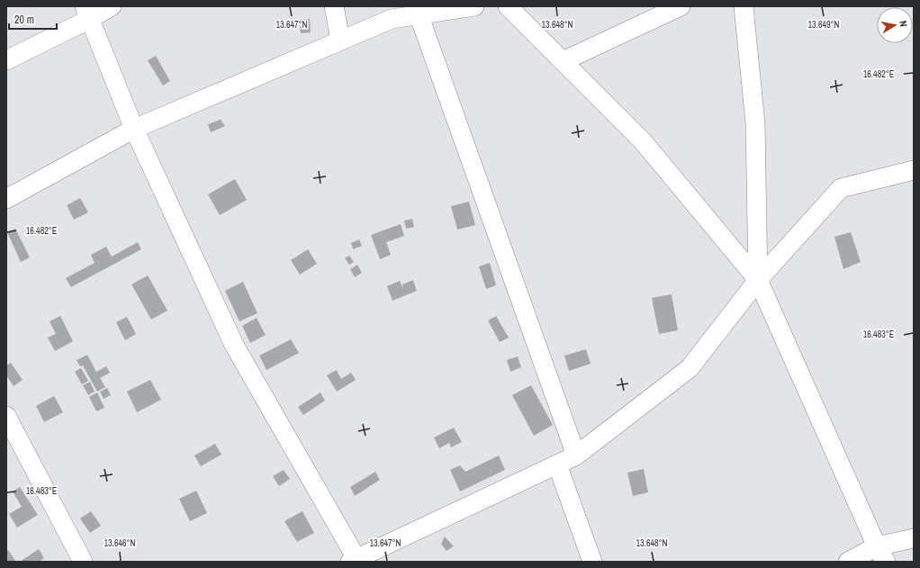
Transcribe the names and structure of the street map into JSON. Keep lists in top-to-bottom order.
{
  "scale_bar": "20 m",
  "north": "right",
  "coordinates": [
    "13.649°N",
    "13.647°N",
    "13.648°N",
    "16.482°E",
    "16.483°E",
    "13.646°N"
  ]
}
